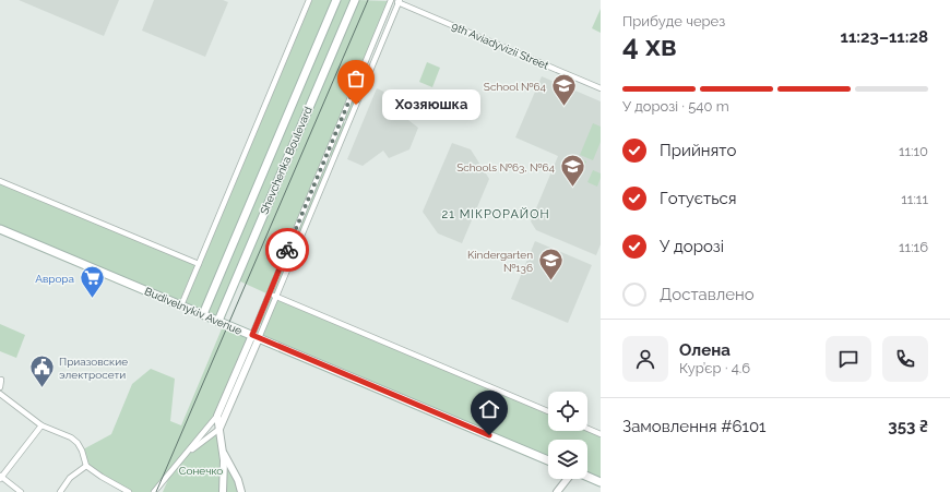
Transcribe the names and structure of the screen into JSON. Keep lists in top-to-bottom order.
{
  "streets": {
    "main road": ["Shevchenka Boulevard", "Budivelnykiv Avenue"],
    "street": ["9th Aviadyvizii Street"]
  },
  "crossings": [
    ["Shevchenka Boulevard", "Budivelnykiv Avenue"]
  ],
  "districts": ["21 МІКРОРАЙОН"],
  "parks": ["Сонечко"],
  "places": {
    "other": ["Хозяюшка"],
    "school or university": ["School №64", "Schools №63, №64", "Kindergarten №136"],
    "supermarket": ["Аврора"],
    "public building": ["Приазовские электросети"]
  },
  "page": {
    "heading": ["4 хв", "Прибуде через", "11:23–11:28"],
    "panel": [
      "Олена",
      "Кур’єр · 4.6",
      "Замовлення #6101",
      "353 ₴"
    ],
    "bar": "У дорозі · 540 m",
    "bubble": "Хозяюшка",
    "list": [
      ["Прийнято", "11:10"],
      ["Готується", "11:11"],
      ["У дорозі", "11:16"],
      "Доставлено"
    ]
  }
}
